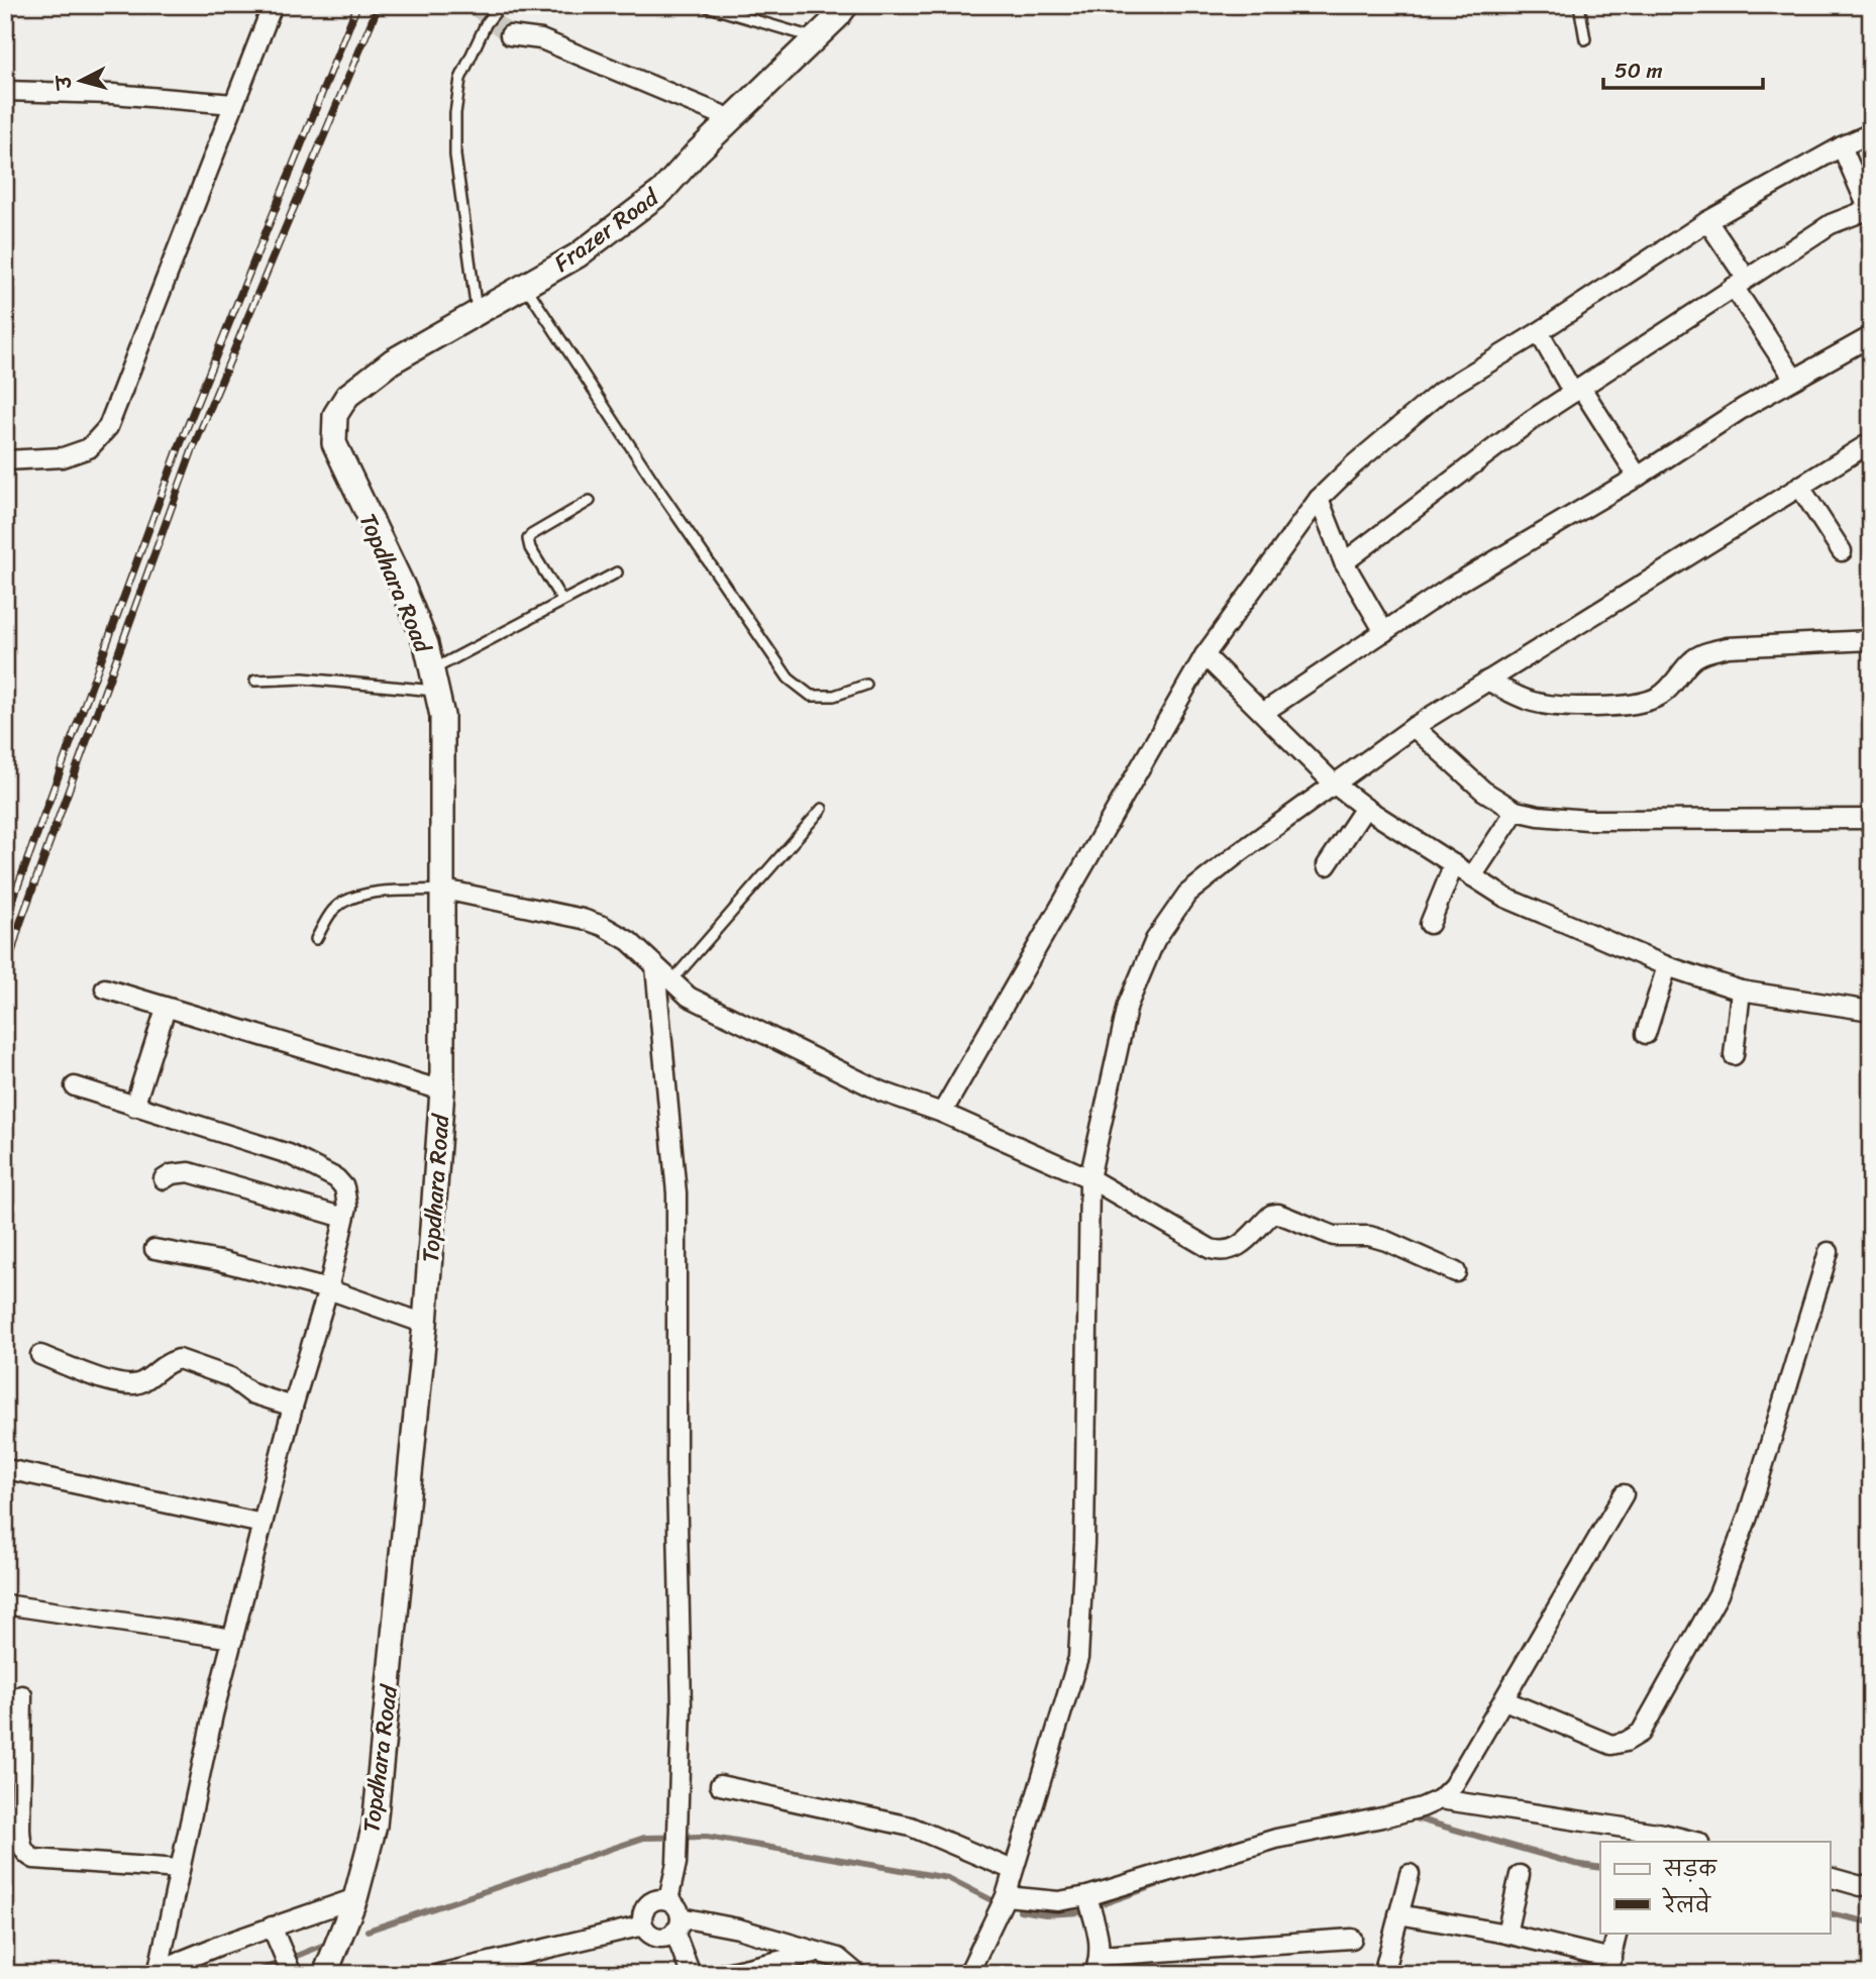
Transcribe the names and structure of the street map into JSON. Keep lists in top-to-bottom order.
{
  "streets": {
    "street": ["Frazer Road", "Topdhara Road"]
  },
  "crossings": [
    ["Frazer Road", "Topdhara Road"]
  ],
  "legend": ["सड़क", "रेलवे"],
  "scale_bar": "50 m",
  "north": "left"
}
